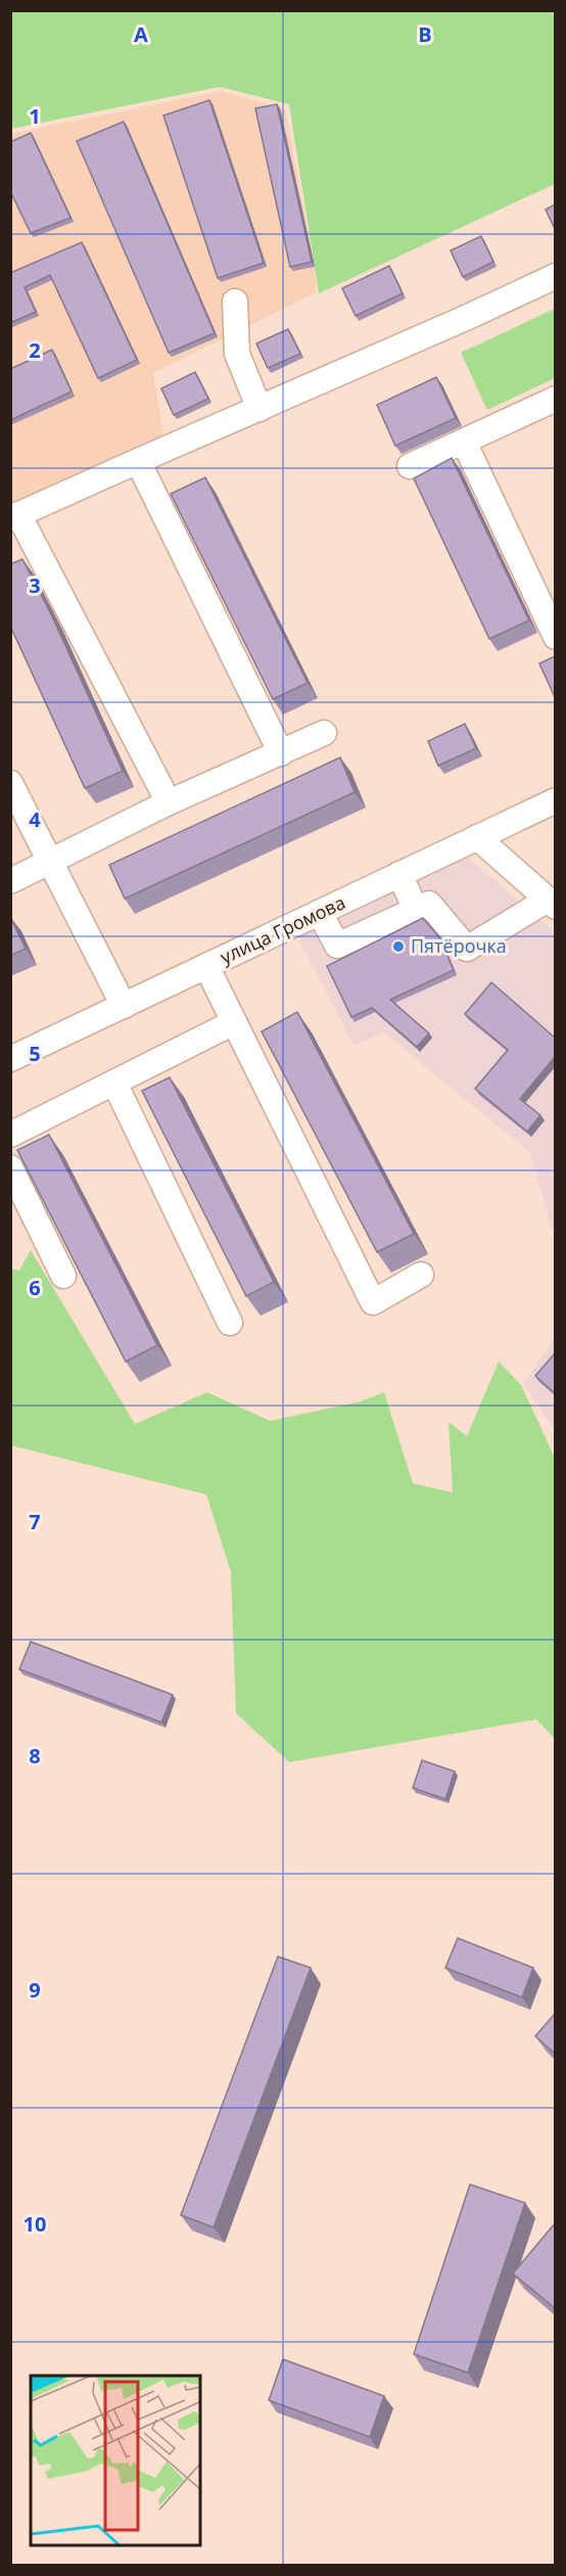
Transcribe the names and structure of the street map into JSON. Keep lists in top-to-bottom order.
{
  "streets": {
    "street": ["улица Громова"]
  },
  "places": ["Пятёрочка"],
  "grid": {
    "columns": ["A", "B"],
    "rows": [
      "1",
      "2",
      "3",
      "4",
      "5",
      "6",
      "7",
      "8",
      "9",
      "10"
    ]
  }
}
